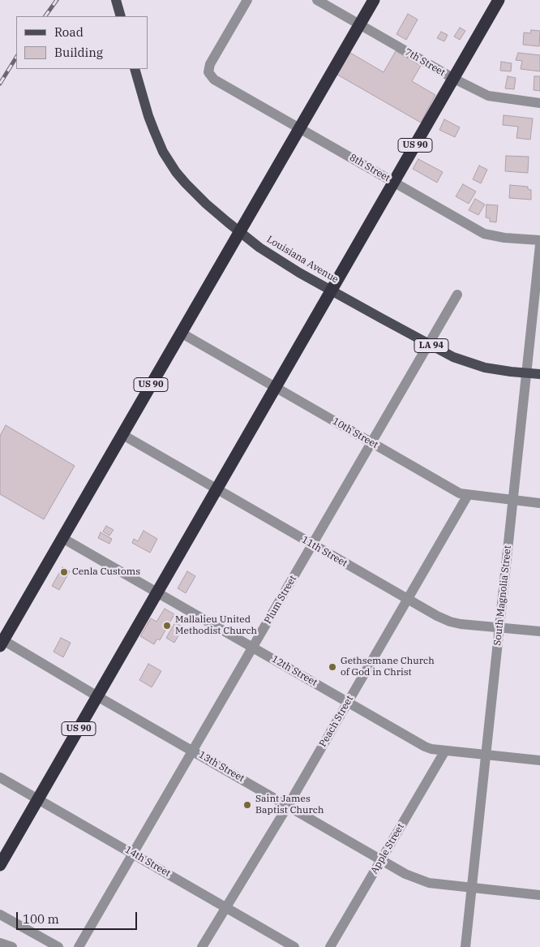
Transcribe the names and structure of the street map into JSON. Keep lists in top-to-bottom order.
{
  "streets": {
    "highway": ["US 90"],
    "main road": ["Louisiana Avenue", "LA 94"],
    "street": [
      "7th Street",
      "8th Street",
      "10th Street",
      "11th Street",
      "South Magnolia Street",
      "Plum Street",
      "12th Street",
      "Peach Street",
      "13th Street",
      "Apple Street",
      "14th Street"
    ]
  },
  "crossings": [
    ["7th Street", "US 90"],
    ["US 90", "8th Street"],
    ["US 90", "Louisiana Avenue"],
    ["US 90", "10th Street"],
    ["US 90", "11th Street"],
    ["US 90", "12th Street"],
    ["US 90", "13th Street"],
    ["US 90", "14th Street"],
    ["Louisiana Avenue", "South Magnolia Street"],
    ["Louisiana Avenue", "Plum Street"],
    ["10th Street", "South Magnolia Street"],
    ["10th Street", "Plum Street"],
    ["10th Street", "Peach Street"],
    ["11th Street", "South Magnolia Street"],
    ["11th Street", "Plum Street"],
    ["11th Street", "Peach Street"],
    ["South Magnolia Street", "12th Street"],
    ["South Magnolia Street", "13th Street"],
    ["Plum Street", "12th Street"],
    ["Plum Street", "13th Street"],
    ["Plum Street", "14th Street"],
    ["12th Street", "Peach Street"],
    ["12th Street", "Apple Street"],
    ["Peach Street", "13th Street"],
    ["Peach Street", "14th Street"],
    ["13th Street", "Apple Street"]
  ],
  "places": [
    "Cenla Customs",
    "Mallalieu United Methodist Church",
    "Gethsemane Church of God in Christ",
    "Saint James Baptist Church"
  ],
  "legend": ["Road", "Building"],
  "scale_bar": "100 m"
}
